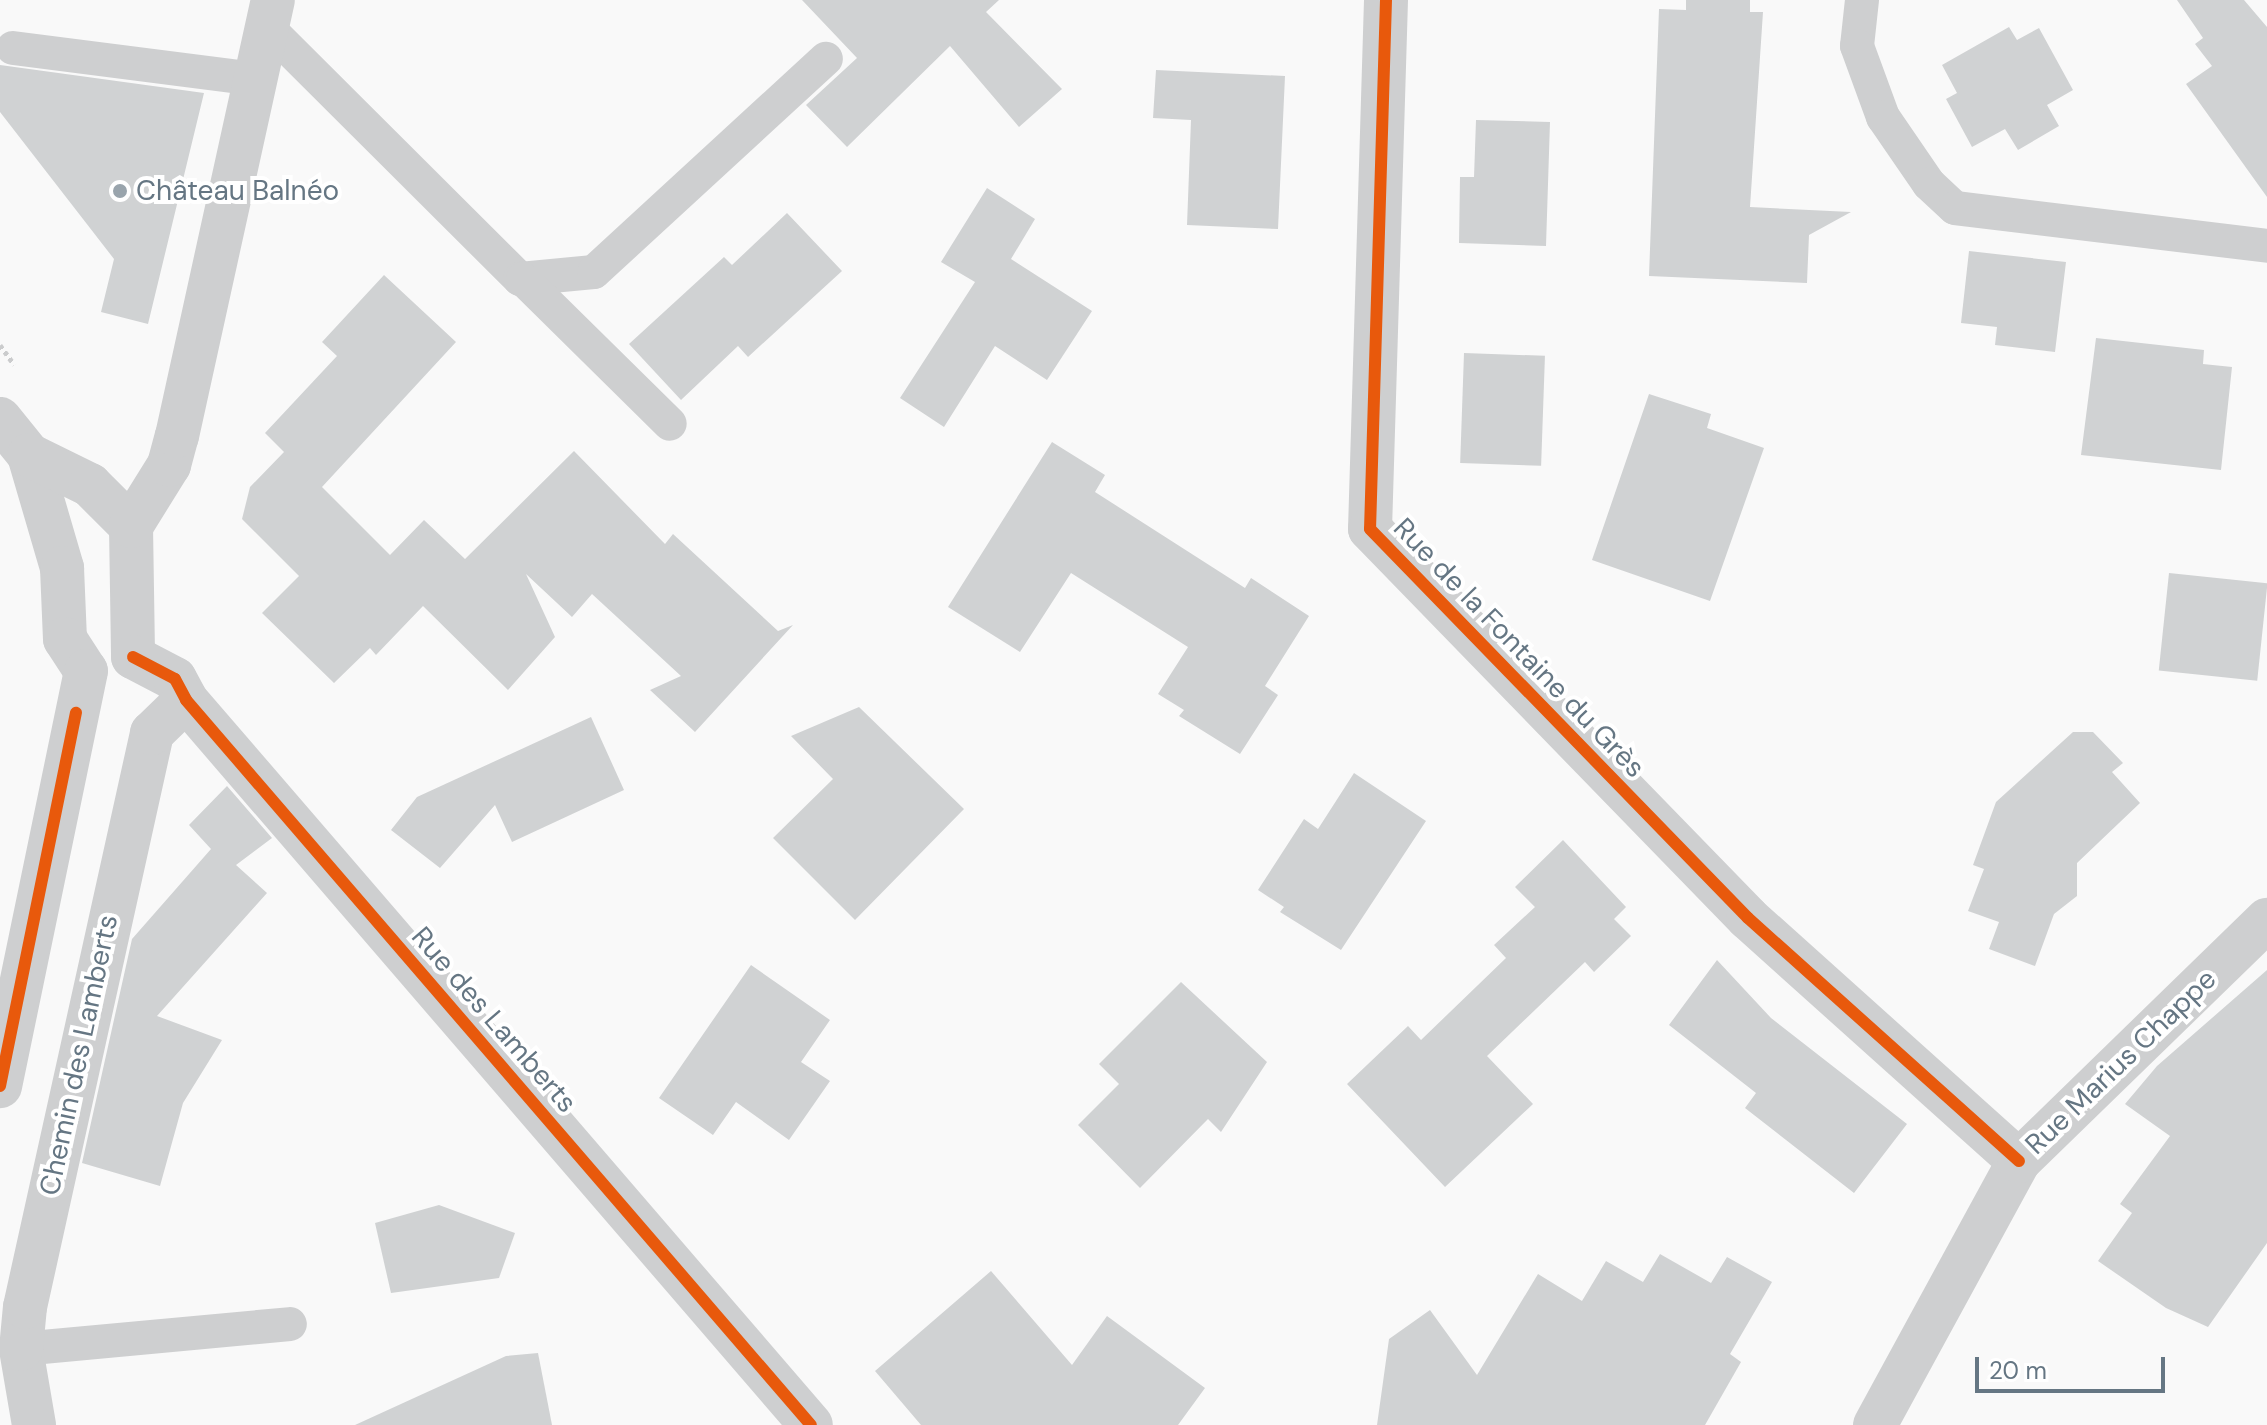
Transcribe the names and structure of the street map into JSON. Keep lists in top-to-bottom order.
{
  "streets": {
    "street": [
      "Rue de la Fontaine du Grès",
      "Rue des Lamberts",
      "Chemin des Lamberts",
      "Rue Marius Chappe"
    ]
  },
  "crossings": [
    ["Rue de la Fontaine du Grès", "Rue Marius Chappe"],
    ["Rue des Lamberts", "Chemin des Lamberts"]
  ],
  "places": ["Château Balnéo"],
  "scale_bar": "20 m"
}
